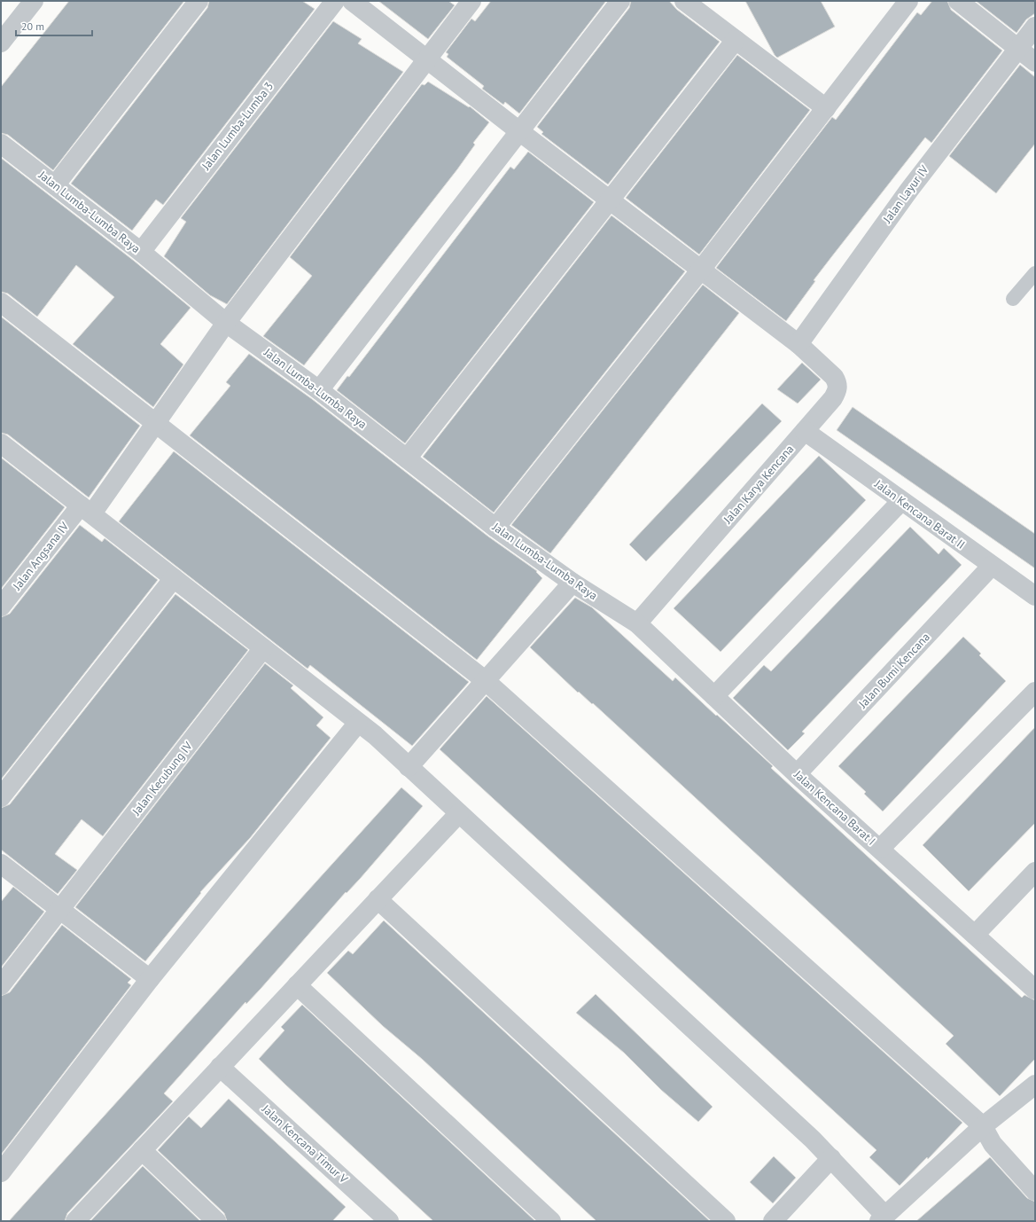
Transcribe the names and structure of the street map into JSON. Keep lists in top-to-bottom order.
{
  "streets": {
    "street": [
      "Jalan Lumba-Lumba 3",
      "Jalan Layur IV",
      "Jalan Lumba-Lumba Raya",
      "Jalan Karya Kencana",
      "Jalan Kencana Barat II",
      "Jalan Angsana IV",
      "Jalan Bumi Kencana",
      "Jalan Kecubung IV",
      "Jalan Kencana Barat I",
      "Jalan Kencana Timur V"
    ]
  },
  "crossings": [
    ["Jalan Lumba-Lumba 3", "Jalan Lumba-Lumba Raya"],
    ["Jalan Layur IV", "Jalan Karya Kencana"],
    ["Jalan Lumba-Lumba Raya", "Jalan Karya Kencana"],
    ["Jalan Lumba-Lumba Raya", "Jalan Angsana IV"],
    ["Jalan Lumba-Lumba Raya", "Jalan Kencana Barat I"],
    ["Jalan Karya Kencana", "Jalan Kencana Barat II"],
    ["Jalan Karya Kencana", "Jalan Kencana Barat I"],
    ["Jalan Kencana Barat II", "Jalan Bumi Kencana"],
    ["Jalan Bumi Kencana", "Jalan Kencana Barat I"]
  ],
  "scale_bar": "20 m"
}
